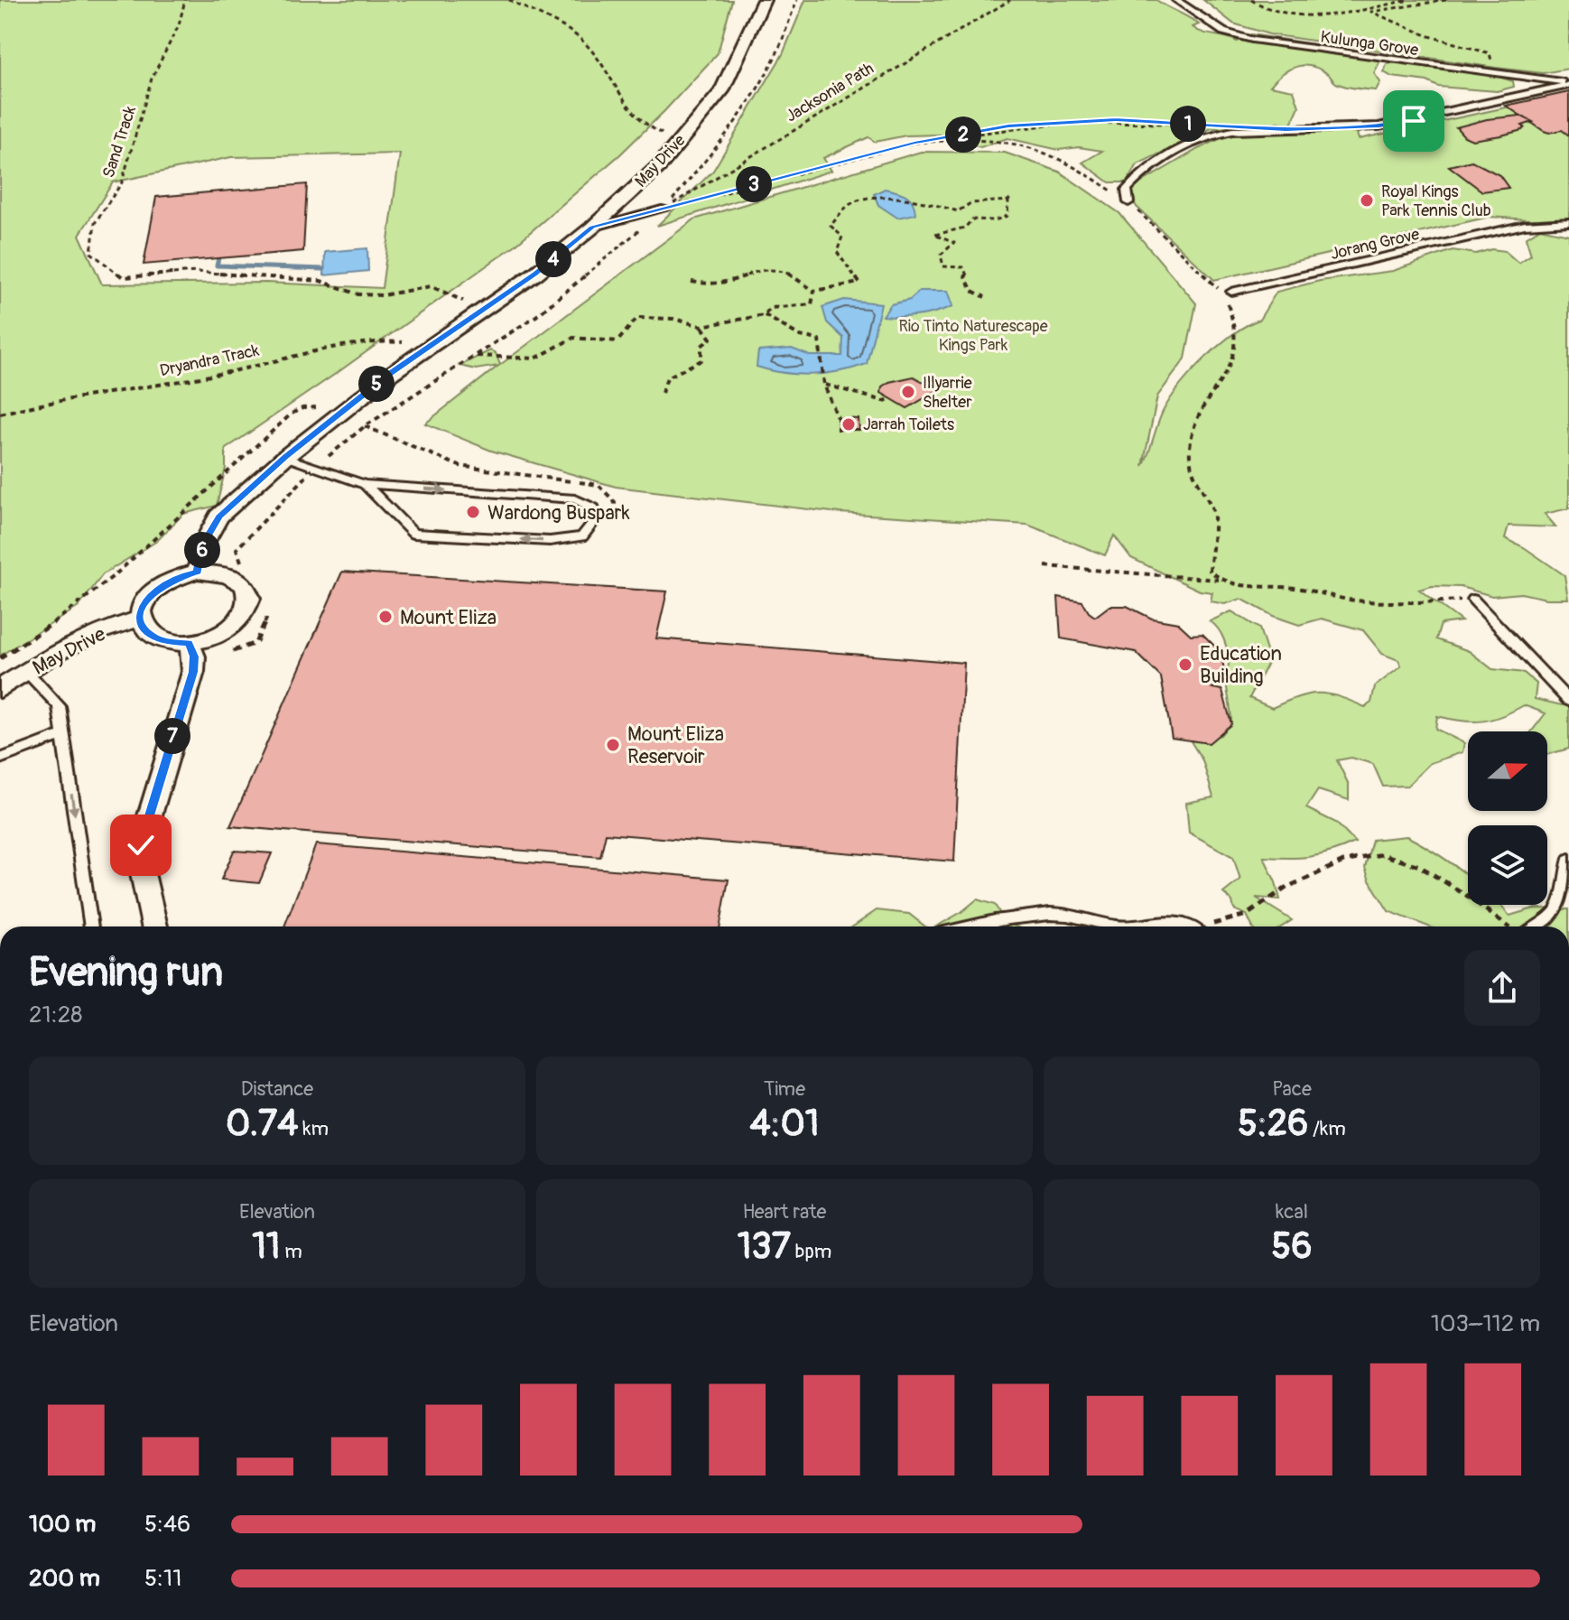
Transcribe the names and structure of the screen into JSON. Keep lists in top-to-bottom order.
{
  "streets": {
    "street": ["May Drive"],
    "lane": ["Kulunga Grove", "Jorang Grove"],
    "path": ["Jacksonia Path", "Sand Track", "Dryandra Track"]
  },
  "crossings": [
    ["Sand Track", "May Drive"],
    ["May Drive", "Dryandra Track"]
  ],
  "parks": ["Rio Tinto Naturescape Kings Park"],
  "places": [
    "Royal Kings Park Tennis Club",
    "Illyarrie Shelter",
    "Jarrah Toilets",
    "Wardong Buspark",
    "Mount Eliza",
    "Education Building",
    "Mount Eliza Reservoir"
  ],
  "north": "right",
  "page": {
    "pins": [
      "1",
      "2",
      "3",
      "4",
      "5",
      "6",
      "7"
    ],
    "heading": ["Evening run", "21:28"],
    "stats": [
      ["Distance", "0.74 km"],
      ["Time", "4:01"],
      ["Pace", "5:26 /km"],
      ["Elevation", "11 m"],
      ["Heart rate", "137 bpm"],
      ["kcal", "56"]
    ],
    "chart": ["Elevation", "103–112 m"],
    "list": [
      {
        "name": "100 m",
        "note": "5:46"
      },
      {
        "name": "200 m",
        "note": "5:11"
      }
    ]
  }
}
